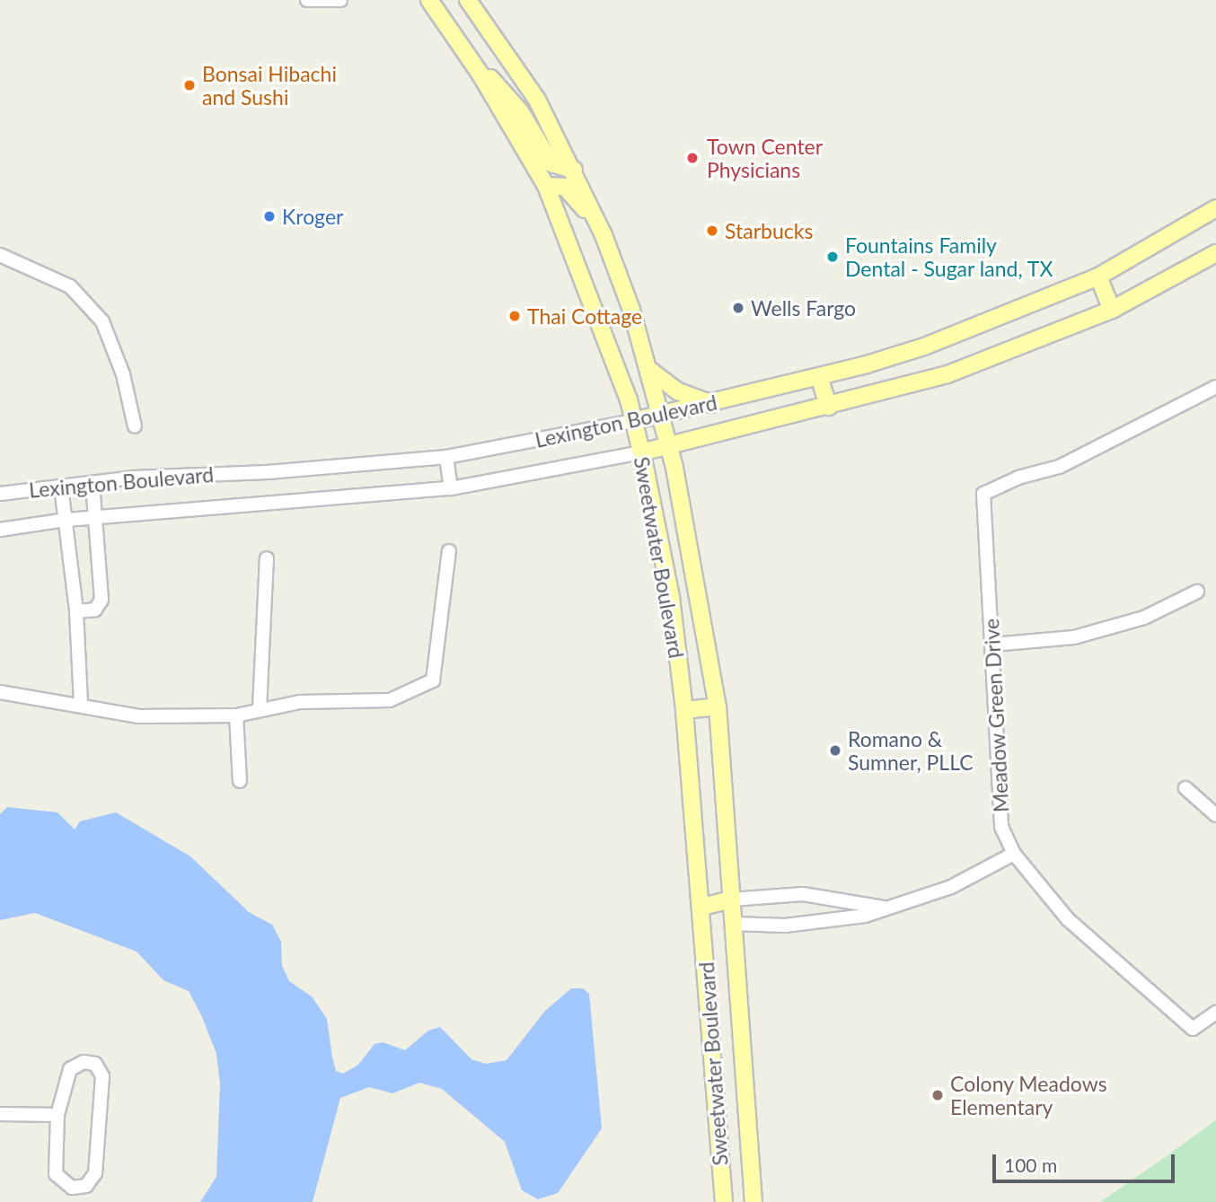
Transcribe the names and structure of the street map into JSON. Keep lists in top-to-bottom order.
{
  "streets": {
    "main road": ["Lexington Boulevard", "Sweetwater Boulevard"],
    "street": ["Meadow Green Drive"]
  },
  "crossings": [
    ["Lexington Boulevard", "Sweetwater Boulevard"]
  ],
  "places": [
    "Bonsai Hibachi and Sushi",
    "Town Center Physicians",
    "Kroger",
    "Starbucks",
    "Fountains Family Dental - Sugar land, TX",
    "Wells Fargo",
    "Thai Cottage",
    "Romano & Sumner, PLLC",
    "Colony Meadows Elementary"
  ],
  "scale_bar": "100 m"
}
